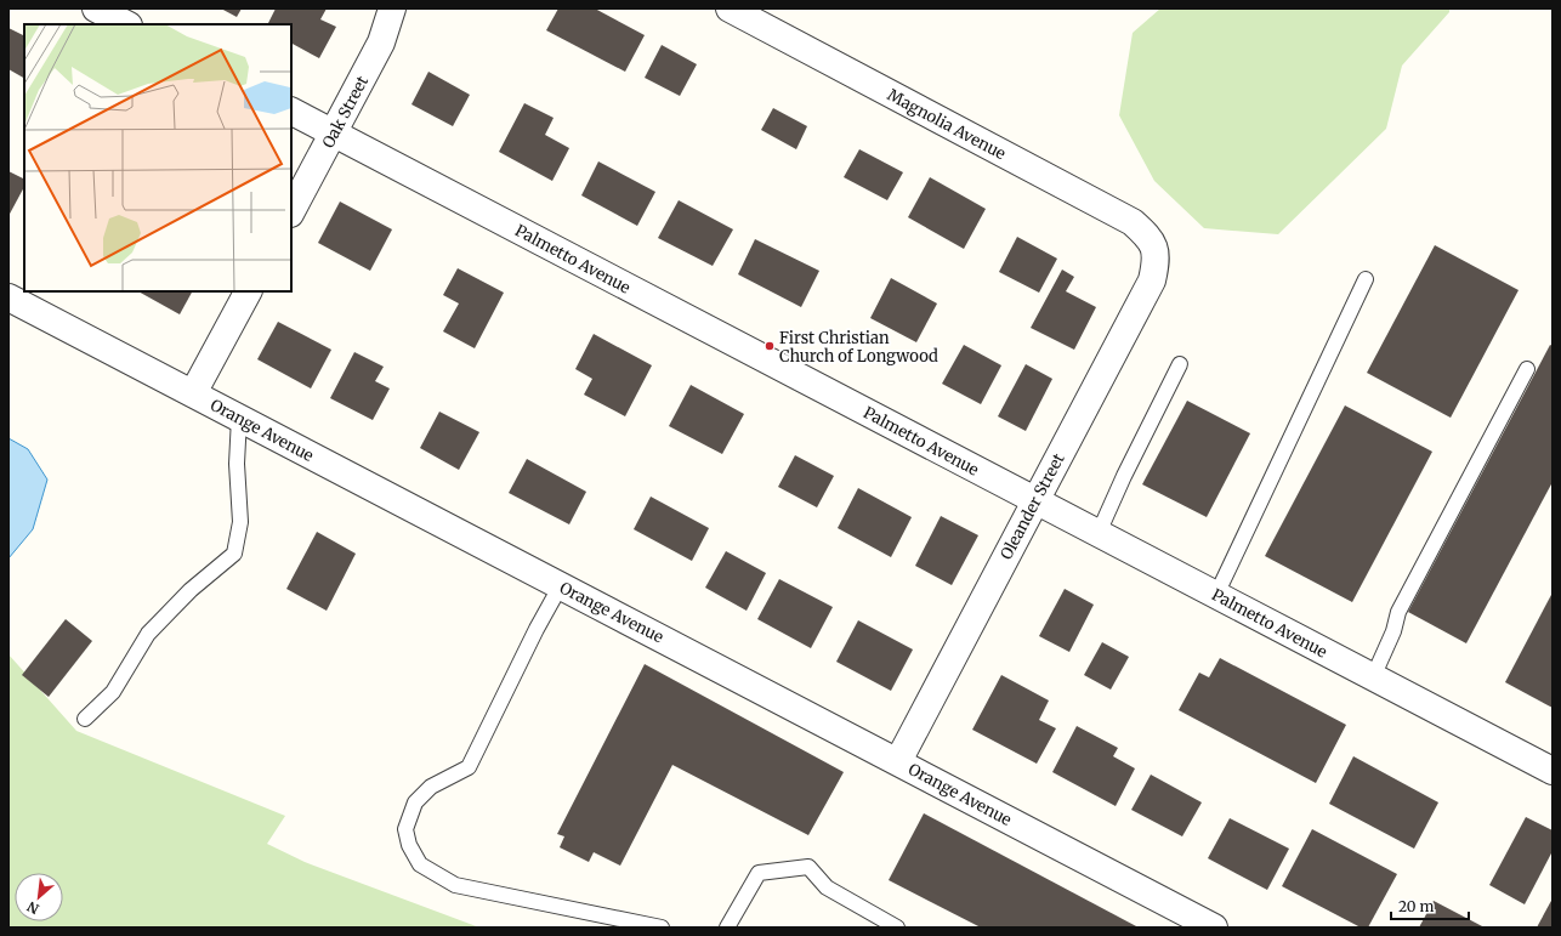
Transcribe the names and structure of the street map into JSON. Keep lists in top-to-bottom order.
{
  "streets": {
    "street": [
      "Oak Street",
      "Magnolia Avenue",
      "Palmetto Avenue",
      "Orange Avenue",
      "Oleander Street"
    ]
  },
  "crossings": [
    ["Oak Street", "Palmetto Avenue"],
    ["Magnolia Avenue", "Oleander Street"],
    ["Palmetto Avenue", "Oleander Street"],
    ["Orange Avenue", "Oleander Street"]
  ],
  "places": ["First Christian Church of Longwood"],
  "scale_bar": "20 m",
  "north": "bottom left"
}
